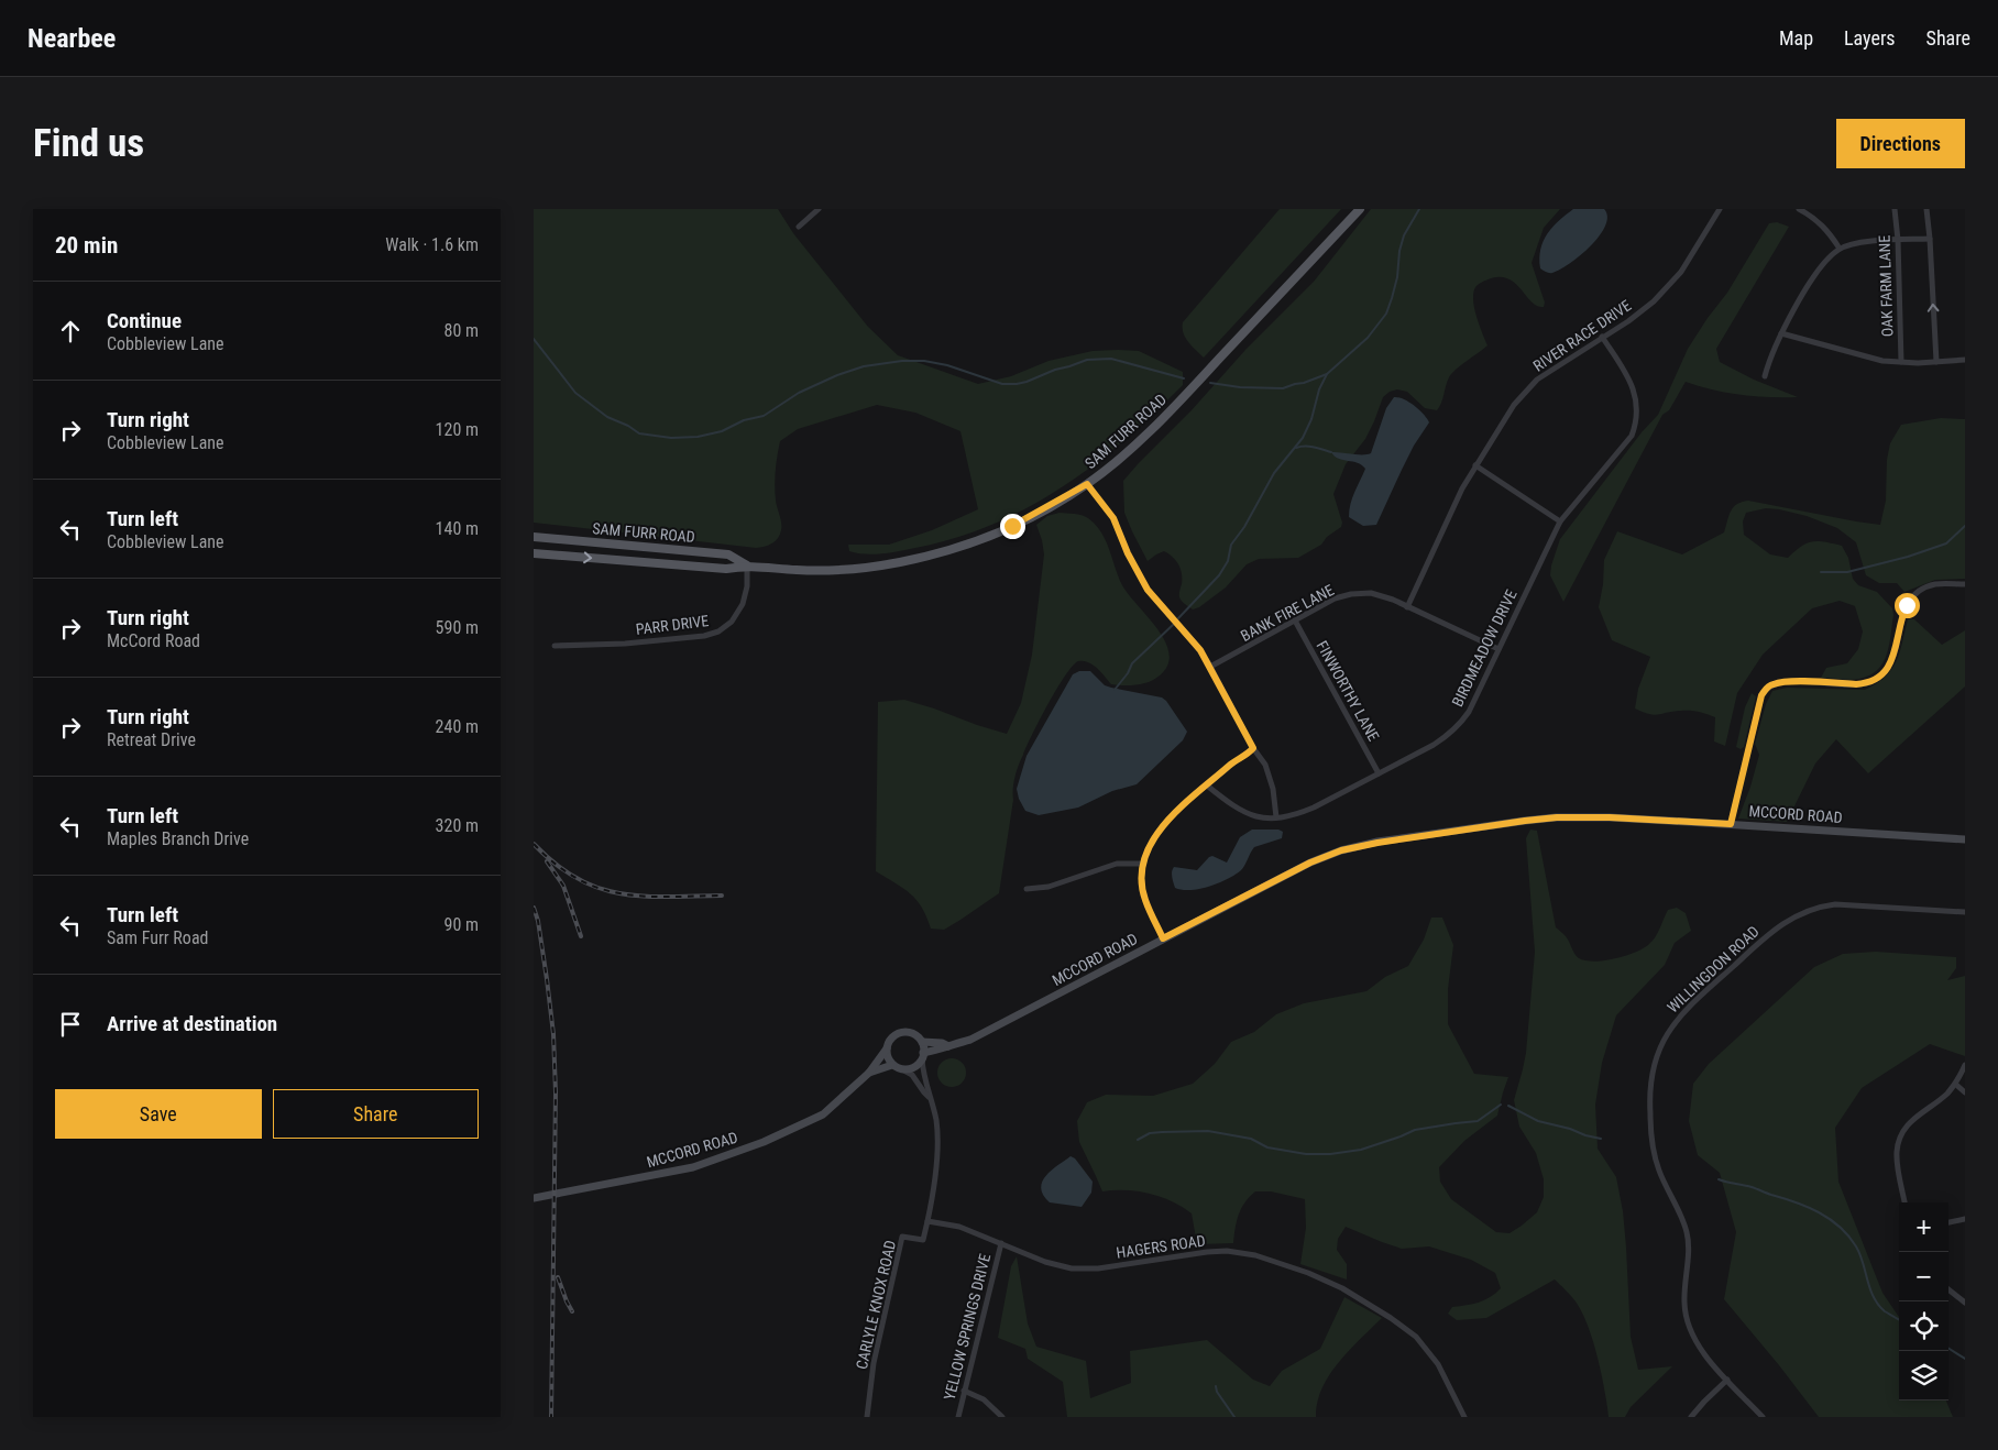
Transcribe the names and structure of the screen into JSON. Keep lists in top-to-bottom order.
{
  "streets": {
    "main road": ["SAM FURR ROAD"],
    "street": [
      "OAK FARM LANE",
      "RIVER RACE DRIVE",
      "BANK FIRE LANE",
      "PARR DRIVE",
      "BIRDMEADOW DRIVE",
      "FINWORTHY LANE",
      "MCCORD ROAD",
      "WILLINGDON ROAD",
      "HAGERS ROAD",
      "CARLYLE KNOX ROAD",
      "YELLOW SPRINGS DRIVE"
    ]
  },
  "crossings": [
    ["RIVER RACE DRIVE", "BANK FIRE LANE"],
    ["RIVER RACE DRIVE", "BIRDMEADOW DRIVE"],
    ["SAM FURR ROAD", "PARR DRIVE"],
    ["BANK FIRE LANE", "BIRDMEADOW DRIVE"],
    ["BANK FIRE LANE", "FINWORTHY LANE"],
    ["BIRDMEADOW DRIVE", "FINWORTHY LANE"],
    ["HAGERS ROAD", "CARLYLE KNOX ROAD"],
    ["HAGERS ROAD", "YELLOW SPRINGS DRIVE"]
  ],
  "page": {
    "header": "Nearbee",
    "nav": ["Map", "Layers", "Share"],
    "buttons": [
      "Directions",
      ["Save", "Share"]
    ],
    "title": "Find us",
    "heading": ["20 min", "Walk · 1.6 km"],
    "list": [
      ["Continue", "Cobbleview Lane", "80 m"],
      ["Turn right", "Cobbleview Lane", "120 m"],
      ["Turn left", "Cobbleview Lane", "140 m"],
      ["Turn right", "McCord Road", "590 m"],
      ["Turn right", "Retreat Drive", "240 m"],
      ["Turn left", "Maples Branch Drive", "320 m"],
      ["Turn left", "Sam Furr Road", "90 m"],
      "Arrive at destination"
    ],
    "map_buttons": ["+", "−"]
  }
}
